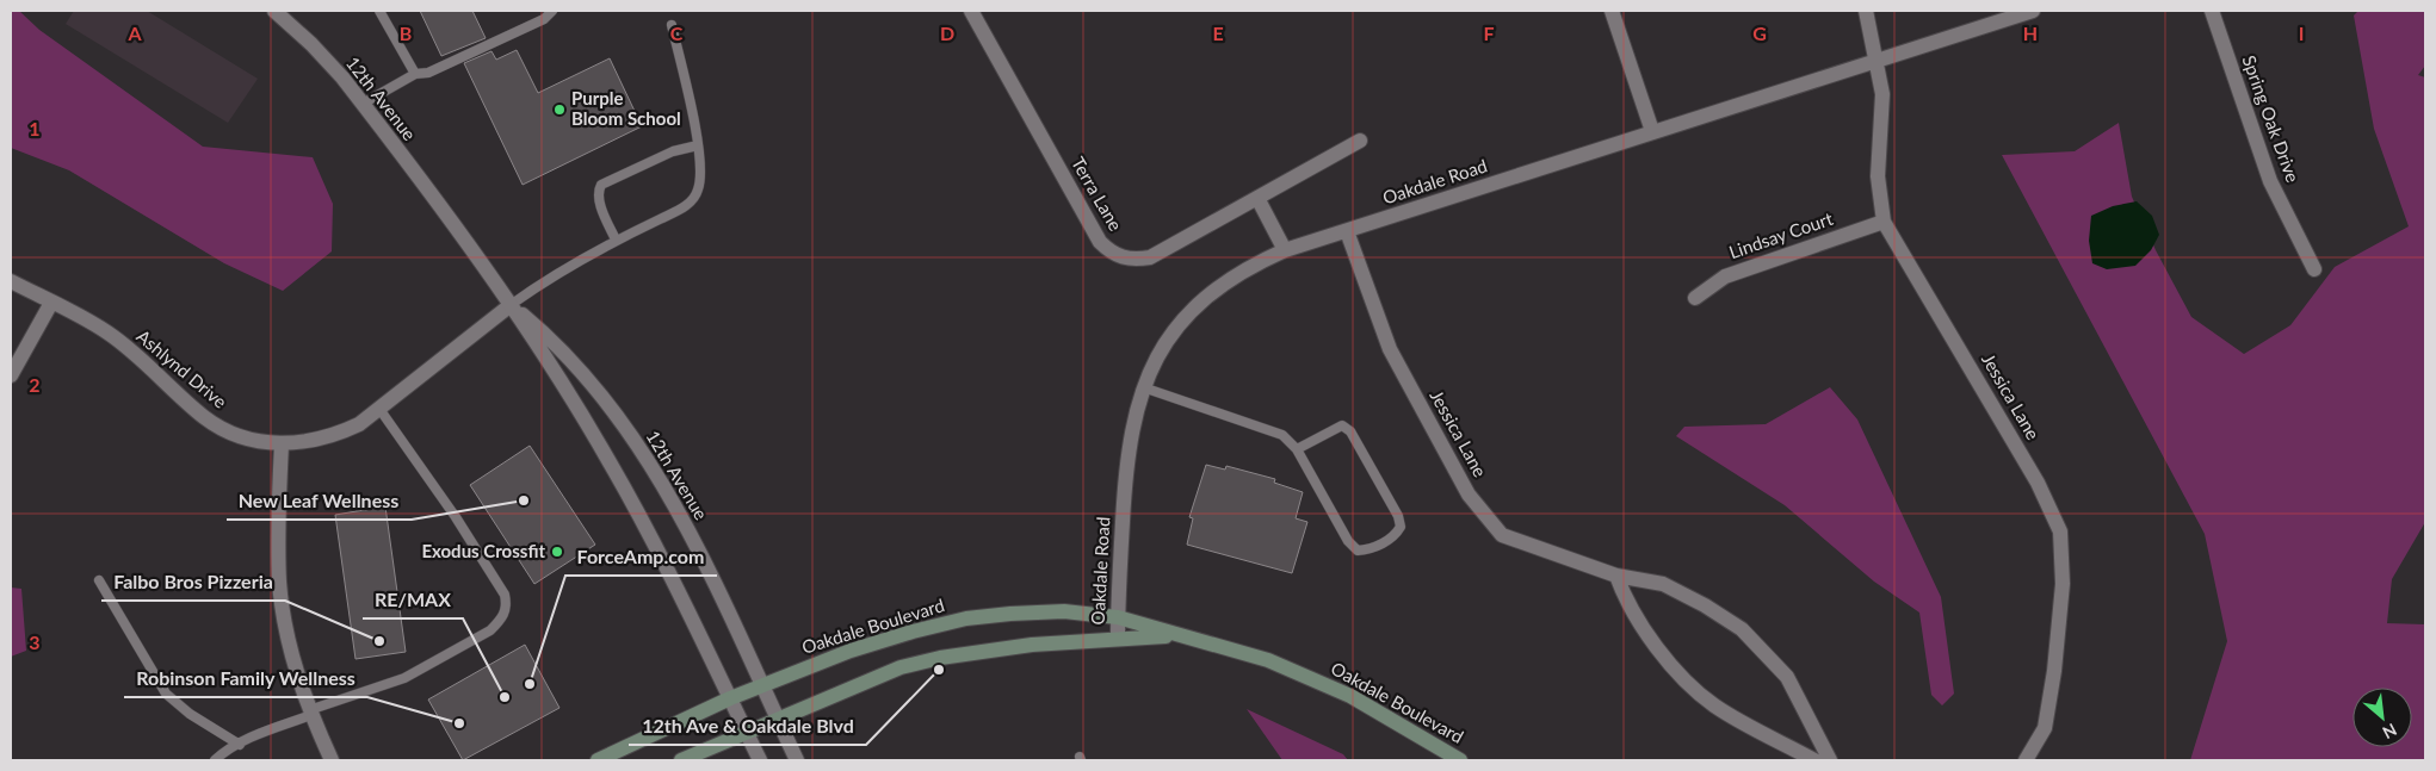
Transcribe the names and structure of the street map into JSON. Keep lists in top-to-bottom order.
{
  "streets": {
    "main road": ["Oakdale Boulevard"],
    "street": [
      "12th Avenue",
      "Spring Oak Drive",
      "Oakdale Road",
      "Terra Lane",
      "Lindsay Court",
      "Ashlynd Drive",
      "Jessica Lane"
    ]
  },
  "crossings": [
    ["12th Avenue", "Ashlynd Drive"],
    ["12th Avenue", "Oakdale Boulevard"],
    ["Oakdale Road", "Jessica Lane"],
    ["Oakdale Road", "Oakdale Boulevard"],
    ["Lindsay Court", "Jessica Lane"]
  ],
  "places": [
    "Purple Bloom School",
    "New Leaf Wellness",
    "Exodus Crossfit",
    "Falbo Bros Pizzeria",
    "12th Ave & Oakdale Blvd",
    "ForceAmp.com",
    "RE/MAX",
    "Robinson Family Wellness"
  ],
  "north": "bottom right",
  "grid": {
    "columns": [
      "A",
      "B",
      "C",
      "D",
      "E",
      "F",
      "G",
      "H",
      "I"
    ],
    "rows": ["1", "2", "3"]
  }
}
